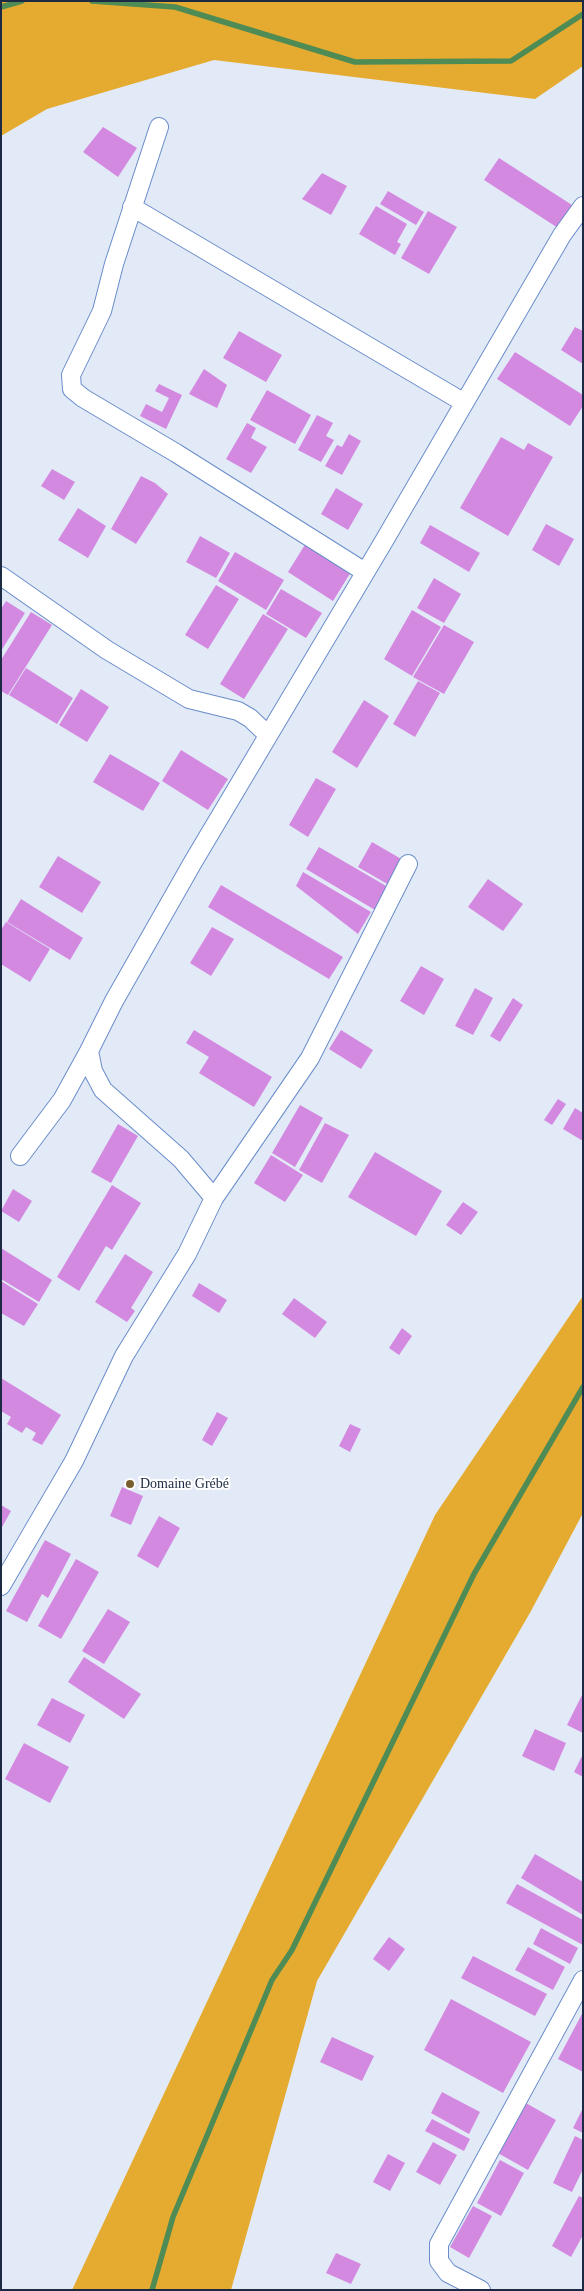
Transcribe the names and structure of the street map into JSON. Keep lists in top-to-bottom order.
{
  "places": ["Domaine Grébé"]
}
